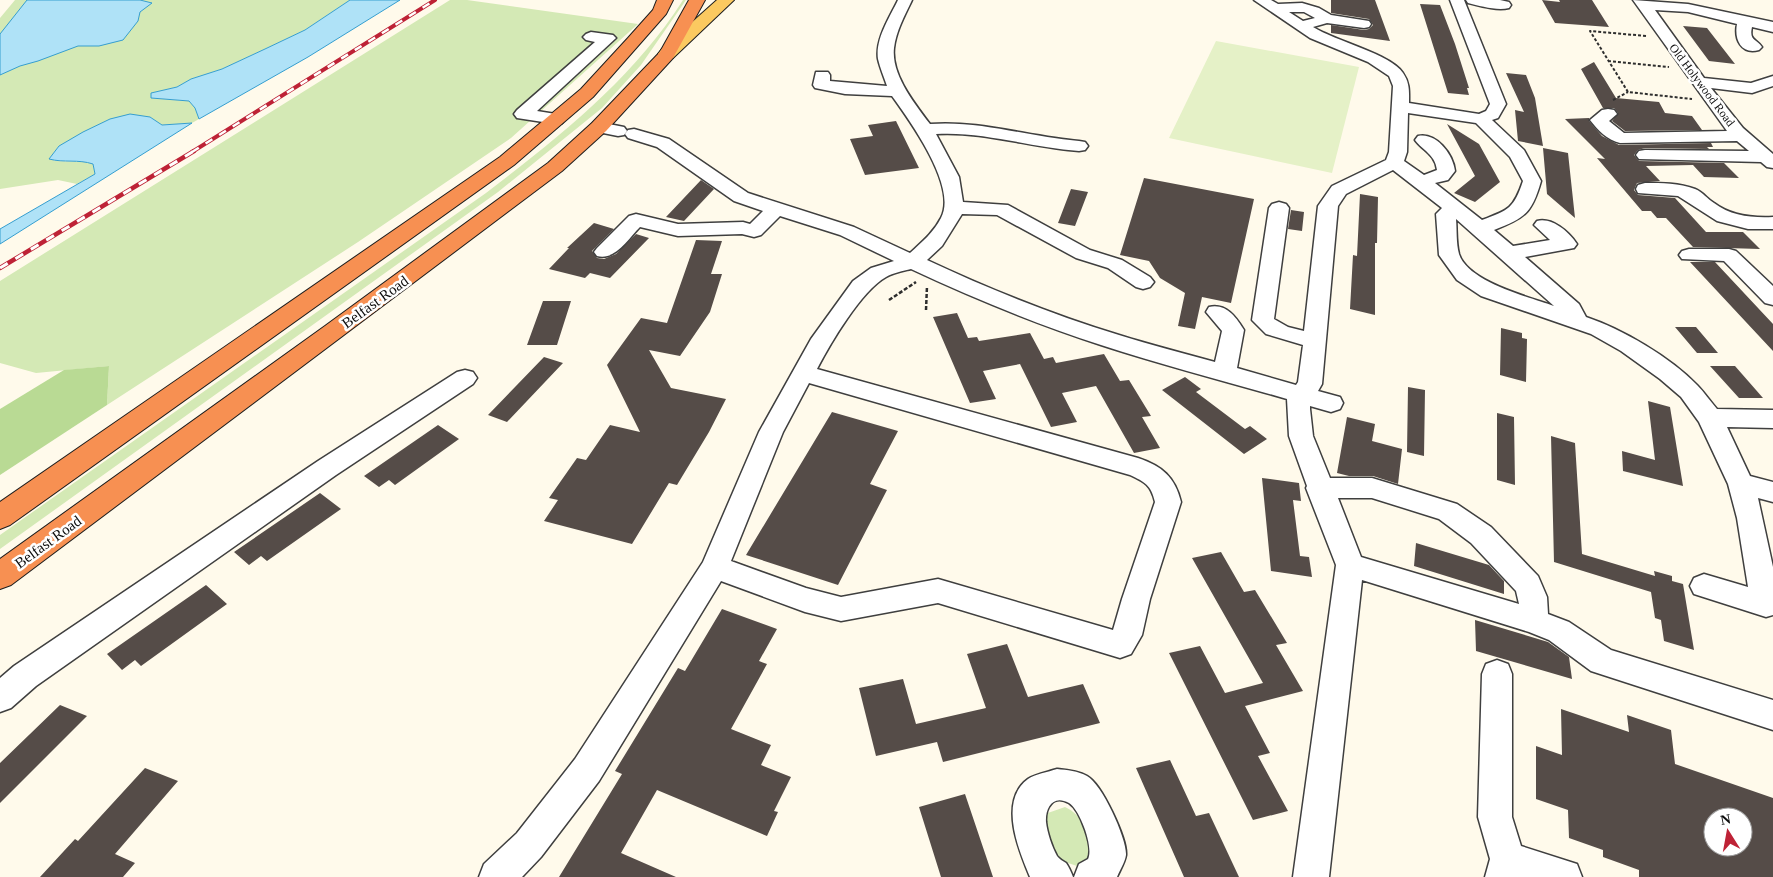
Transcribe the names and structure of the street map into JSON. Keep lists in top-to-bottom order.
{
  "streets": {
    "highway": ["Belfast Road"],
    "street": ["Old Holywood Road"]
  },
  "north": "top"
}
